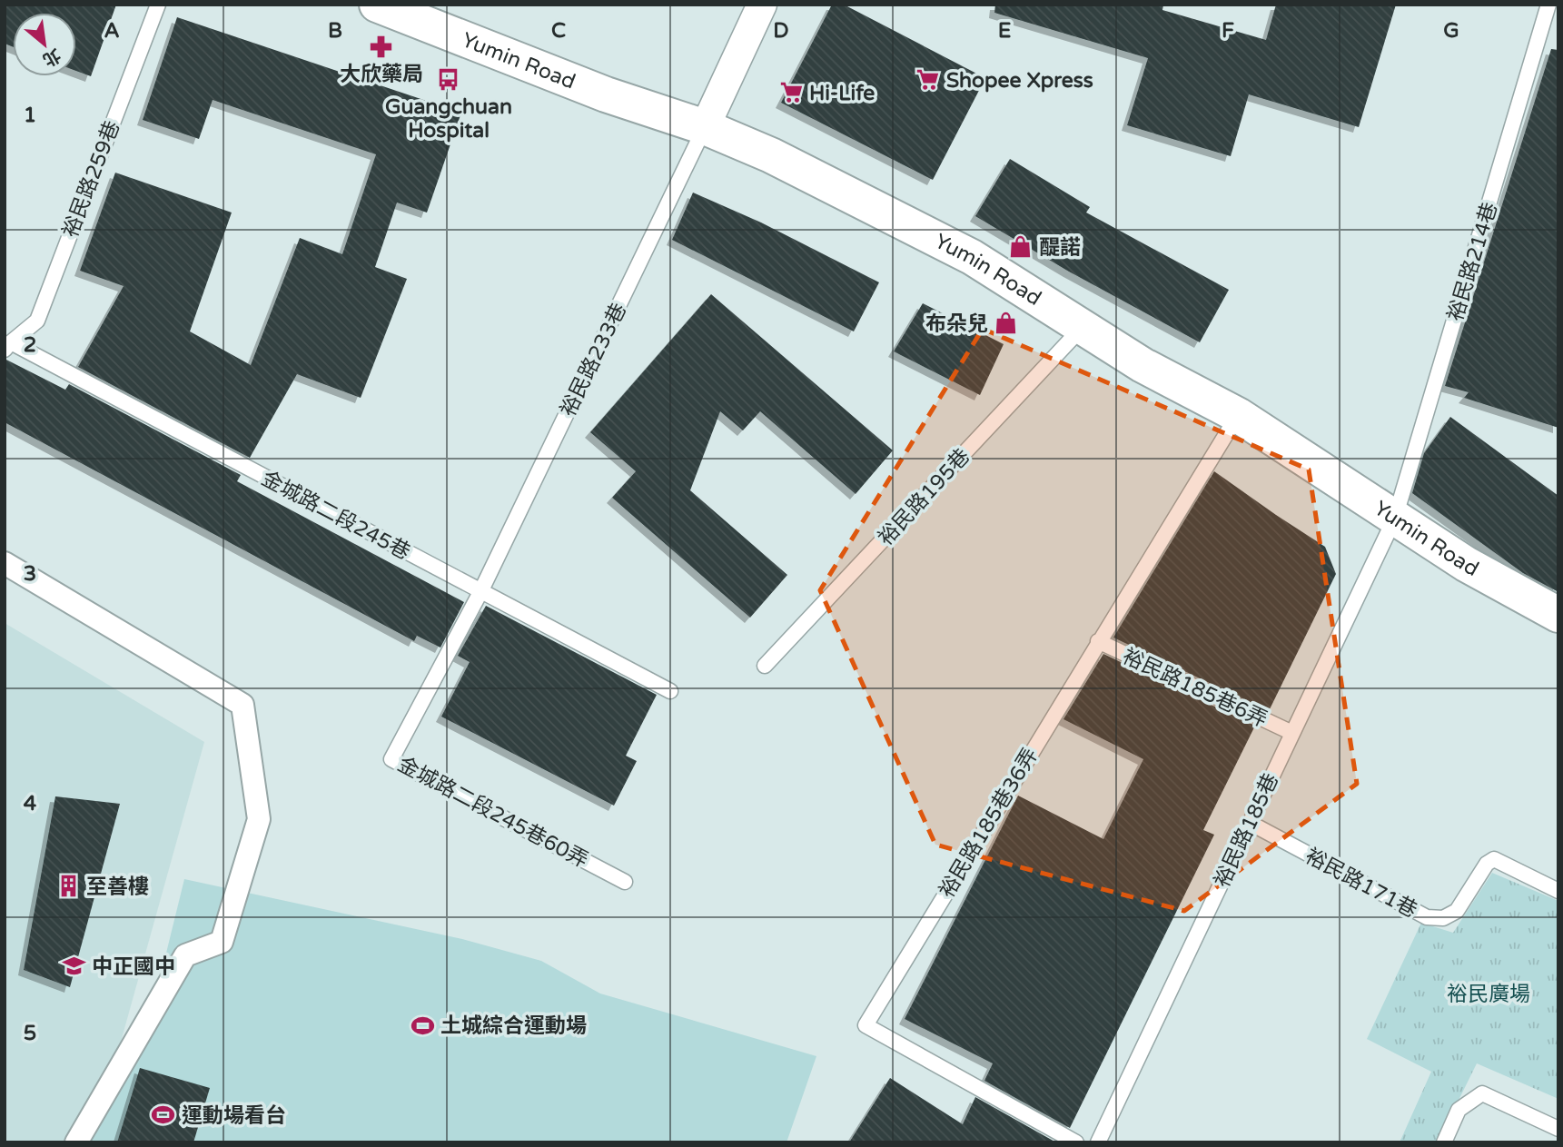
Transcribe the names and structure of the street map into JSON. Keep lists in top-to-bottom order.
{
  "streets": {
    "street": ["Yumin Road"],
    "lane": [
      "裕民路259巷",
      "裕民路214巷",
      "裕民路233巷",
      "裕民路195巷",
      "金城路二段245巷",
      "裕民路185巷6弄",
      "金城路二段245巷60弄",
      "裕民路185巷36弄",
      "裕民路185巷",
      "裕民路171巷"
    ]
  },
  "crossings": [
    ["Yumin Road", "裕民路214巷"],
    ["Yumin Road", "裕民路233巷"],
    ["Yumin Road", "裕民路195巷"],
    ["Yumin Road", "裕民路185巷36弄"],
    ["Yumin Road", "裕民路185巷"],
    ["裕民路259巷", "金城路二段245巷"],
    ["裕民路214巷", "裕民路185巷"],
    ["裕民路233巷", "金城路二段245巷"],
    ["裕民路233巷", "金城路二段245巷60弄"],
    ["金城路二段245巷", "金城路二段245巷60弄"],
    ["裕民路185巷6弄", "裕民路185巷36弄"],
    ["裕民路185巷6弄", "裕民路185巷"],
    ["裕民路185巷", "裕民路171巷"]
  ],
  "parks": ["裕民廣場"],
  "places": {
    "pharmacy": ["大欣藥局"],
    "bus stop": ["Guangchuan Hospital"],
    "supermarket": ["Shopee Xpress", "Hi-Life"],
    "shop": ["醍諾", "布朵兒"],
    "building": ["至善樓"],
    "school or university": ["中正國中"],
    "sports": ["土城綜合運動場", "運動場看台"]
  },
  "north": "bottom right",
  "grid": {
    "columns": [
      "A",
      "B",
      "C",
      "D",
      "E",
      "F",
      "G"
    ],
    "rows": [
      "1",
      "2",
      "3",
      "4",
      "5"
    ]
  }
}
